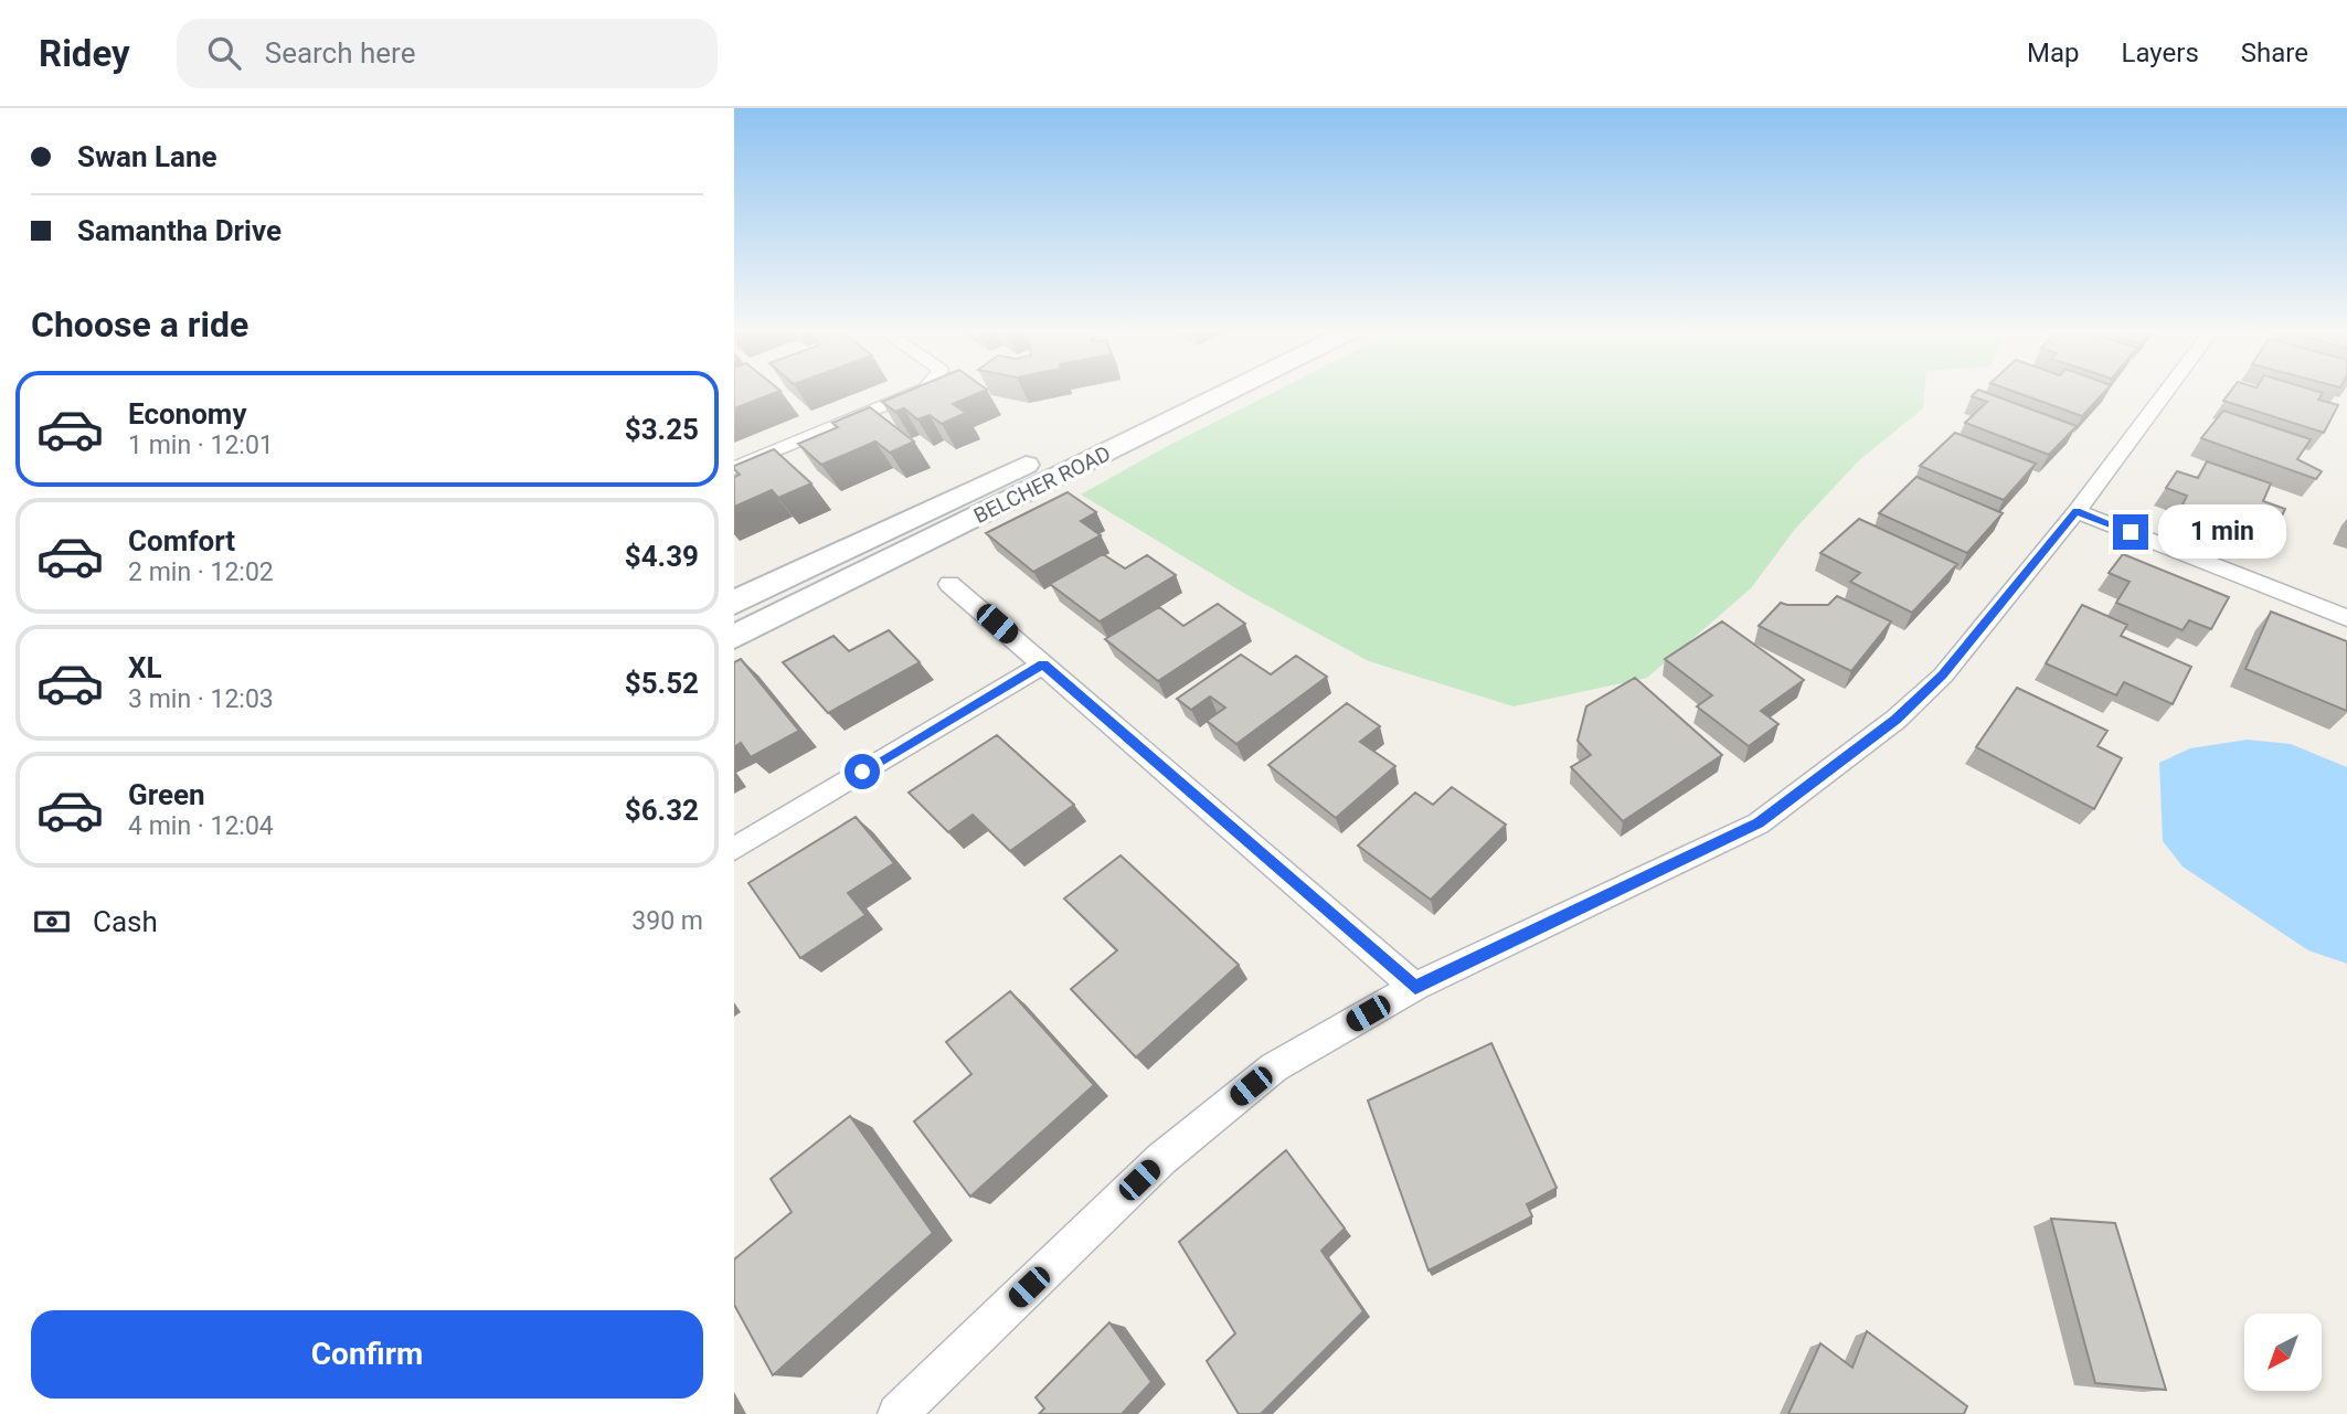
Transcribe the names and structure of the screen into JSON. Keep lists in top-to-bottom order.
{
  "streets": {
    "main road": ["BELCHER ROAD"]
  },
  "north": "bottom left",
  "page": {
    "header": "Ridey",
    "search": "Search here",
    "nav": ["Map", "Layers", "Share"],
    "banner": ["Swan Lane", "Samantha Drive"],
    "heading": "Choose a ride",
    "list": [
      {
        "name": "Economy",
        "note": "1 min · 12:01",
        "value": "$3.25"
      },
      {
        "name": "Comfort",
        "note": "2 min · 12:02",
        "value": "$4.39"
      },
      {
        "name": "XL",
        "note": "3 min · 12:03",
        "value": "$5.52"
      },
      {
        "name": "Green",
        "note": "4 min · 12:04",
        "value": "$6.32"
      }
    ],
    "bubble": "1 min",
    "pay": ["Cash", "390 m"],
    "buttons": "Confirm"
  }
}
